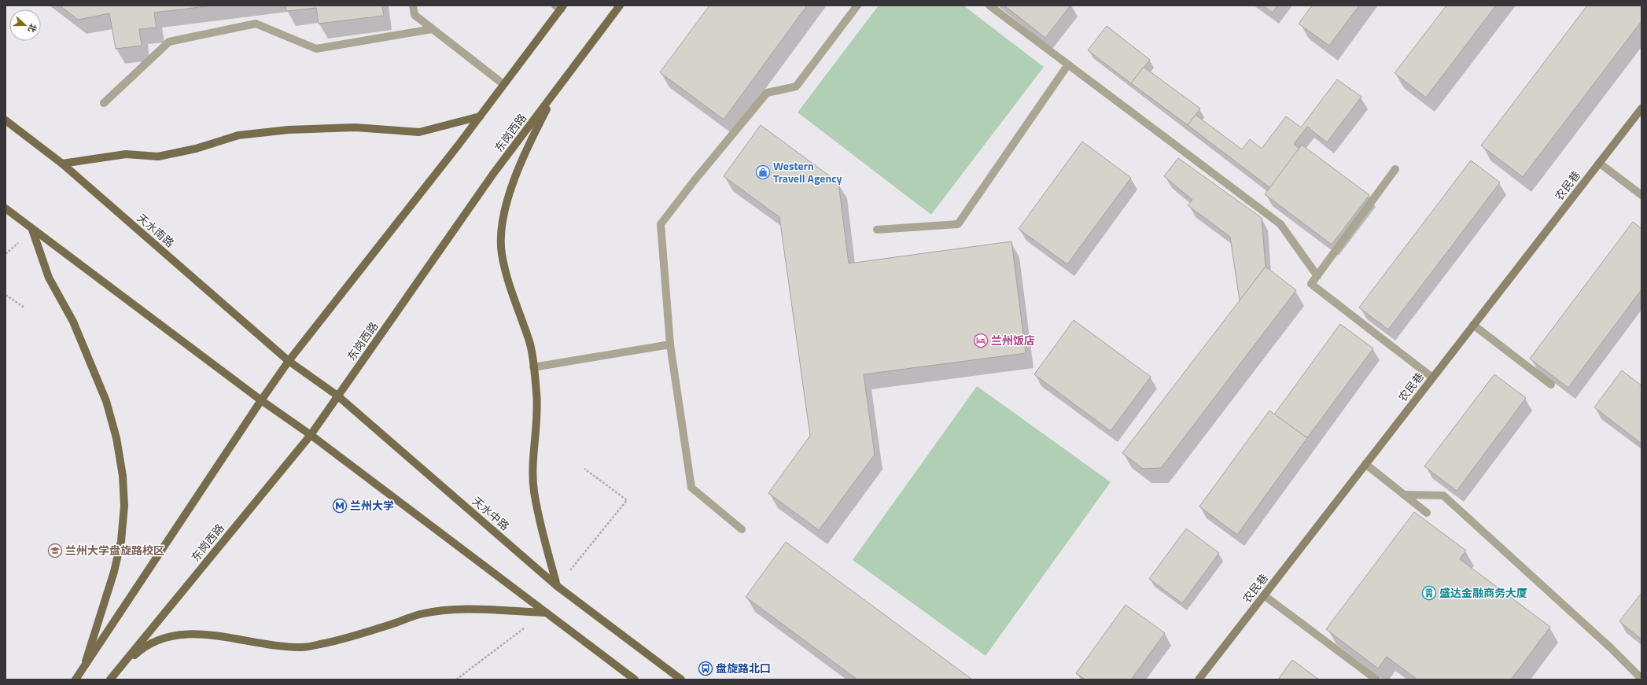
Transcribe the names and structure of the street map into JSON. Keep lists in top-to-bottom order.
{
  "streets": {
    "main road": ["东岗西路", "天水南路", "天水中路"],
    "street": ["农民巷"]
  },
  "crossings": [
    ["东岗西路", "天水中路"],
    ["天水南路", "天水中路"]
  ],
  "places": {
    "shop": ["Western Travell Agency"],
    "hotel": ["兰州饭店"],
    "metro station": ["兰州大学"],
    "school or university": ["兰州大学盘旋路校区"],
    "building": ["盛达金融商务大厦"],
    "bus stop": ["盘旋路北口"]
  },
  "north": "right"
}
